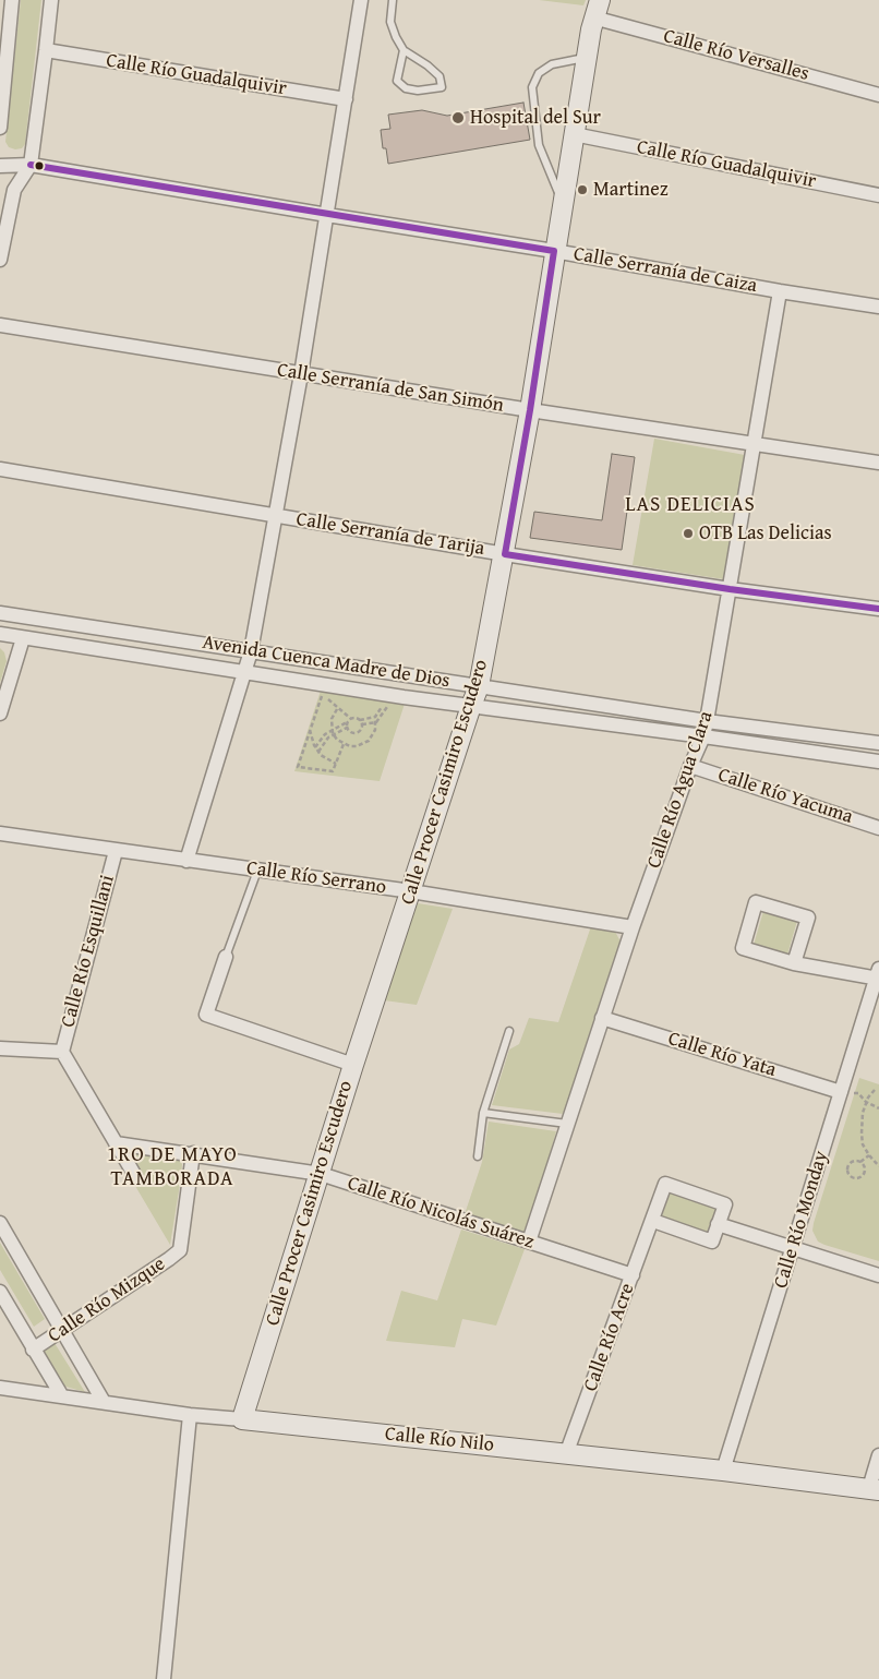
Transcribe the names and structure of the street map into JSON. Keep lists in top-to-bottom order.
{
  "streets": {
    "main road": ["Calle Procer Casimiro Escudero", "Calle Río Nilo"],
    "street": [
      "Calle Río Versalles",
      "Calle Río Guadalquivir",
      "Calle Serranía de Caiza",
      "Calle Serranía de San Simón",
      "Calle Serranía de Tarija",
      "Avenida Cuenca Madre de Dios",
      "Calle Río Agua Clara",
      "Calle Río Yacuma",
      "Calle Río Serrano",
      "Calle Río Esquillani",
      "Calle Río Yata",
      "Calle Río Nicolás Suárez",
      "Calle Río Monday",
      "Calle Río Mizque",
      "Calle Río Acre"
    ]
  },
  "crossings": [
    ["Calle Río Versalles", "Calle Procer Casimiro Escudero"],
    ["Calle Río Guadalquivir", "Calle Procer Casimiro Escudero"],
    ["Calle Serranía de Caiza", "Calle Procer Casimiro Escudero"],
    ["Calle Serranía de Caiza", "Calle Río Agua Clara"],
    ["Calle Serranía de San Simón", "Calle Procer Casimiro Escudero"],
    ["Calle Serranía de San Simón", "Calle Río Agua Clara"],
    ["Calle Serranía de Tarija", "Calle Procer Casimiro Escudero"],
    ["Calle Serranía de Tarija", "Calle Río Agua Clara"],
    ["Avenida Cuenca Madre de Dios", "Calle Procer Casimiro Escudero"],
    ["Avenida Cuenca Madre de Dios", "Calle Río Agua Clara"],
    ["Calle Procer Casimiro Escudero", "Calle Río Serrano"],
    ["Calle Procer Casimiro Escudero", "Calle Río Nicolás Suárez"],
    ["Calle Procer Casimiro Escudero", "Calle Río Nilo"],
    ["Calle Río Agua Clara", "Calle Río Yacuma"],
    ["Calle Río Agua Clara", "Calle Río Serrano"],
    ["Calle Río Agua Clara", "Calle Río Yata"],
    ["Calle Río Agua Clara", "Calle Río Nicolás Suárez"],
    ["Calle Río Serrano", "Calle Río Esquillani"],
    ["Calle Río Yata", "Calle Río Monday"],
    ["Calle Río Nicolás Suárez", "Calle Río Mizque"],
    ["Calle Río Nicolás Suárez", "Calle Río Acre"],
    ["Calle Río Monday", "Calle Río Nilo"],
    ["Calle Río Acre", "Calle Río Nilo"]
  ],
  "districts": ["LAS DELICIAS", "1RO DE MAYO TAMBORADA"],
  "places": ["Hospital del Sur", "Martinez", "OTB Las Delicias"]
}
